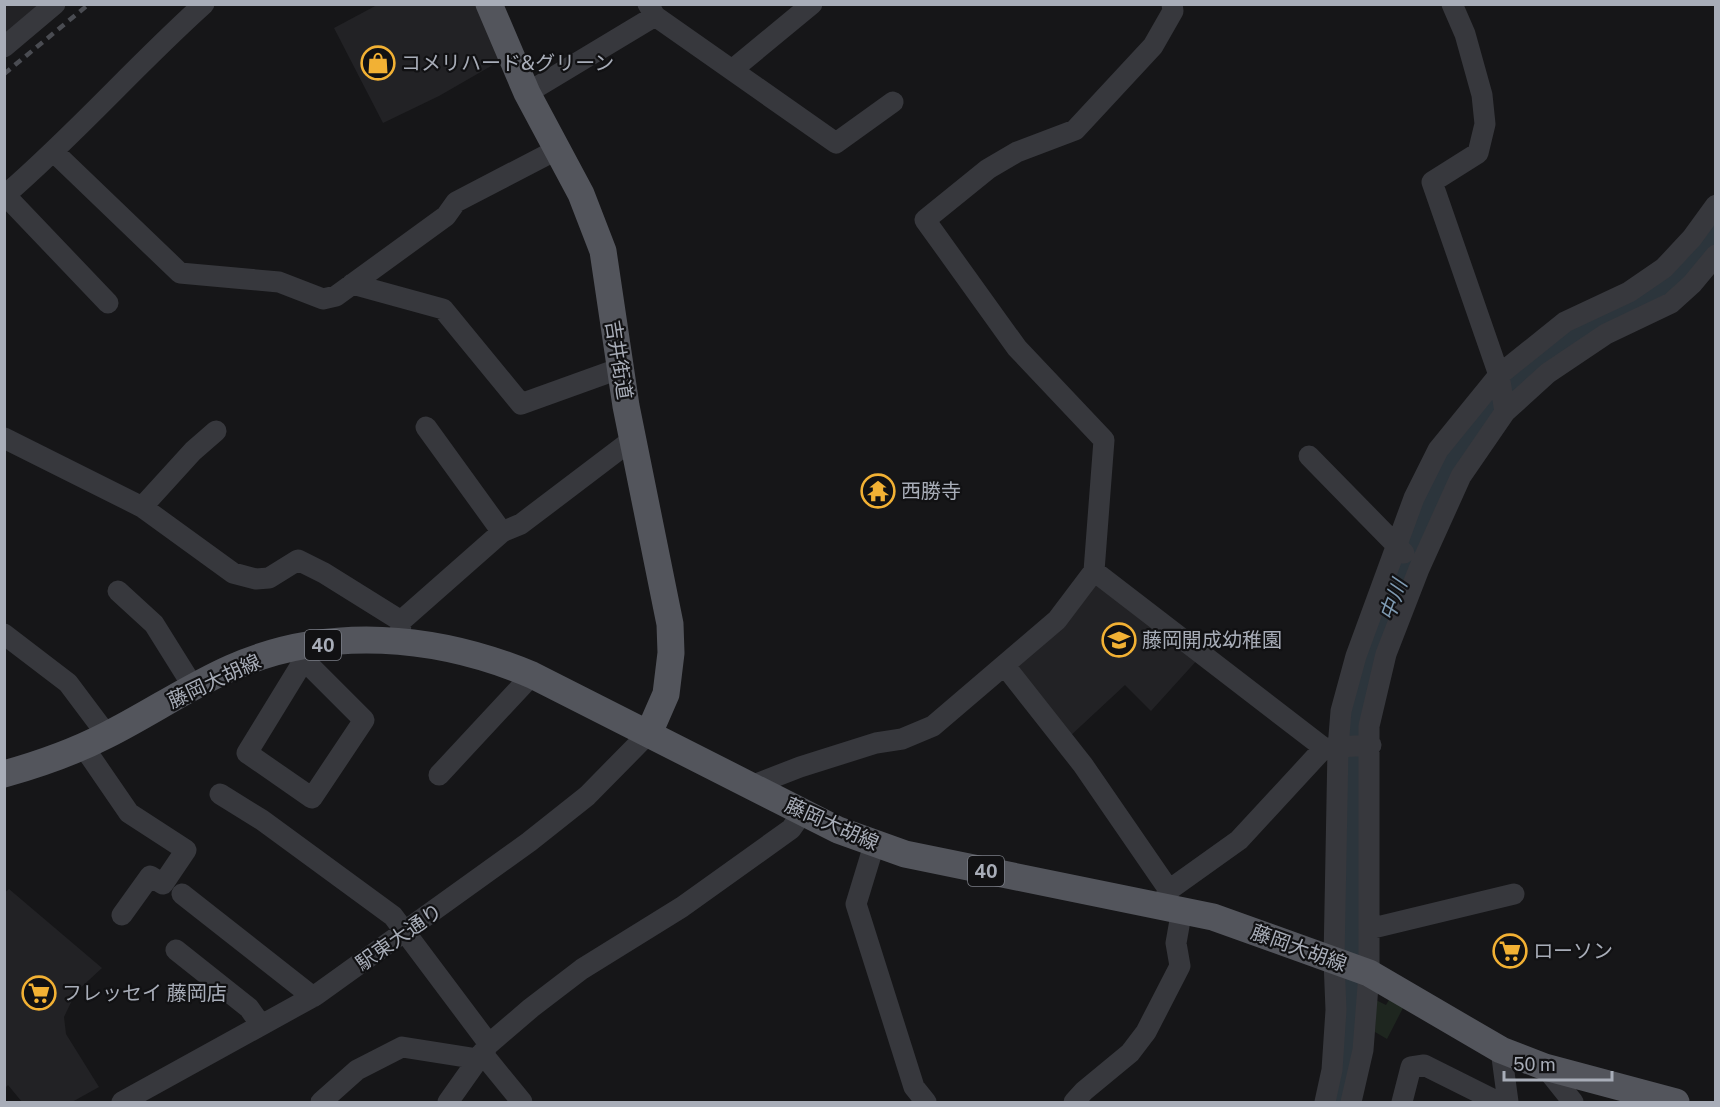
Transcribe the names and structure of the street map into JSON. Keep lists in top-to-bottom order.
{
  "streets": {
    "main road": ["吉井街道", "40", "藤岡大胡線"],
    "street": ["駅東大通り"]
  },
  "crossings": [
    ["吉井街道", "藤岡大胡線"]
  ],
  "water": ["中川"],
  "places": {
    "shop": ["コメリハード&グリーン"],
    "temple": ["西勝寺"],
    "school or university": ["藤岡開成幼稚園"],
    "supermarket": ["ローソン", "フレッセイ 藤岡店"]
  },
  "scale_bar": "50 m"
}
